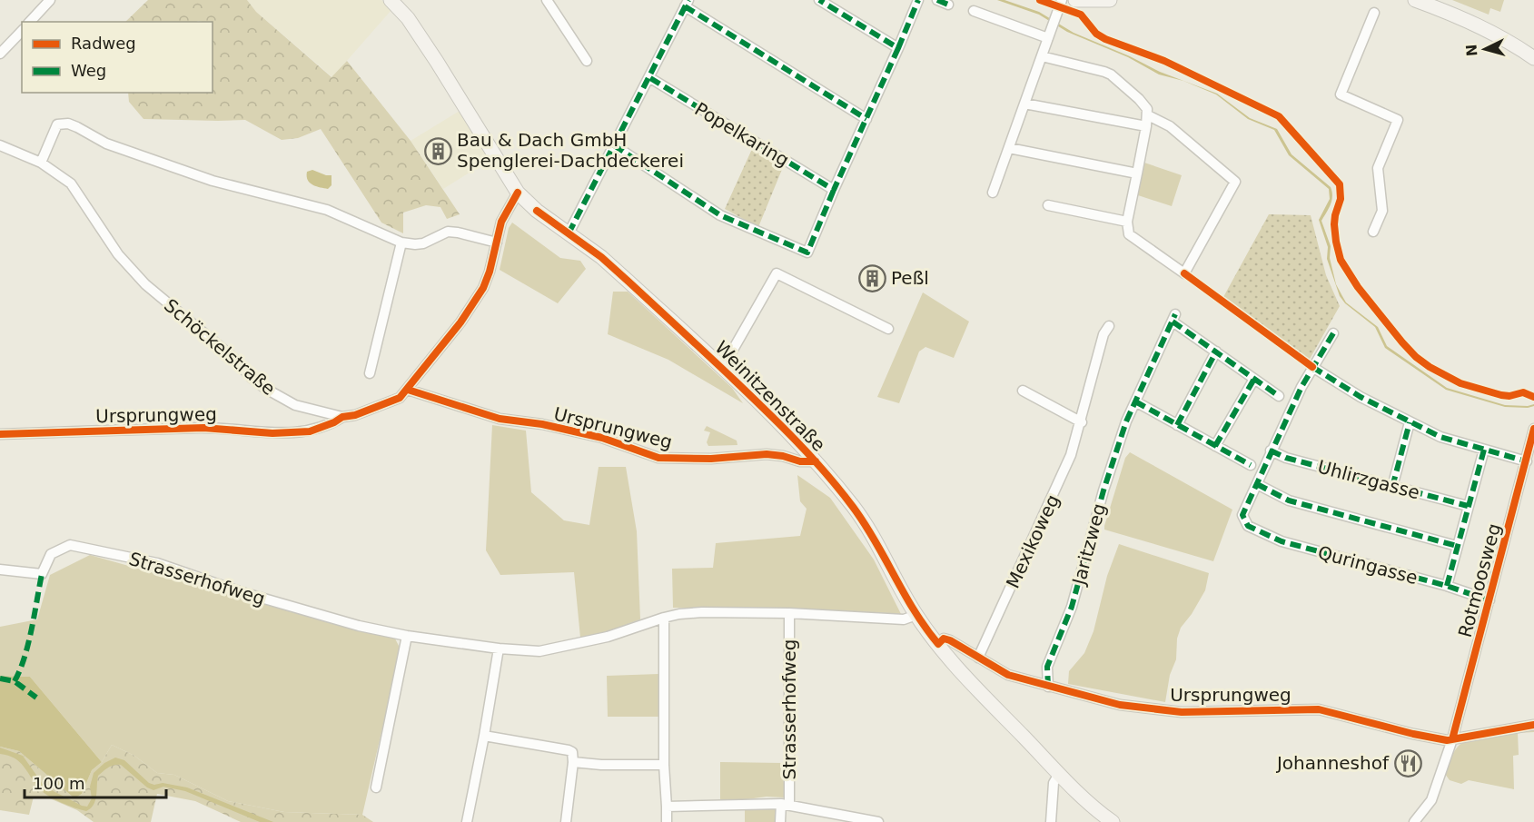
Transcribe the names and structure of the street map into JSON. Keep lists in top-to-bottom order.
{
  "streets": {
    "main road": ["Weinitzenstraße"],
    "street": [
      "Popelkaring",
      "Schöckelstraße",
      "Ursprungweg",
      "Uhlirzgasse",
      "Mexikoweg",
      "Jaritzweg",
      "Quringasse",
      "Strasserhofweg",
      "Rotmoosweg"
    ]
  },
  "crossings": [
    ["Schöckelstraße", "Weinitzenstraße"],
    ["Schöckelstraße", "Ursprungweg"],
    ["Weinitzenstraße", "Ursprungweg"],
    ["Weinitzenstraße", "Strasserhofweg"],
    ["Ursprungweg", "Mexikoweg"],
    ["Ursprungweg", "Jaritzweg"],
    ["Ursprungweg", "Rotmoosweg"],
    ["Quringasse", "Rotmoosweg"]
  ],
  "places": {
    "building": ["Bau & Dach GmbH Spenglerei-Dachdeckerei", "Peßl"],
    "restaurant": ["Johanneshof"]
  },
  "legend": ["Radweg", "Weg"],
  "scale_bar": "100 m",
  "north": "left"
}
